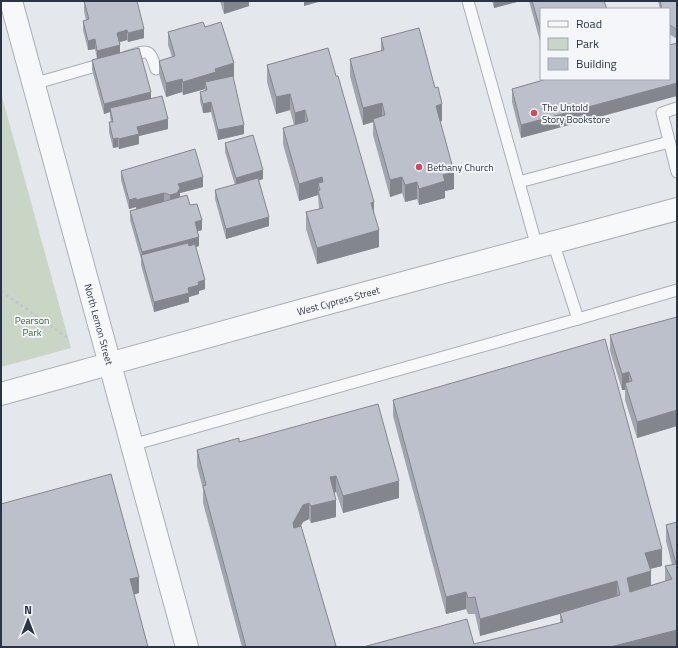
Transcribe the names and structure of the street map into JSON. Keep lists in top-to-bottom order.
{
  "streets": {
    "street": ["West Cypress Street", "North Lemon Street"]
  },
  "crossings": [
    ["West Cypress Street", "North Lemon Street"]
  ],
  "parks": ["Pearson Park"],
  "places": ["The Untold Story Bookstore", "Bethany Church"],
  "legend": ["Road", "Park", "Building"],
  "north": "top"
}
